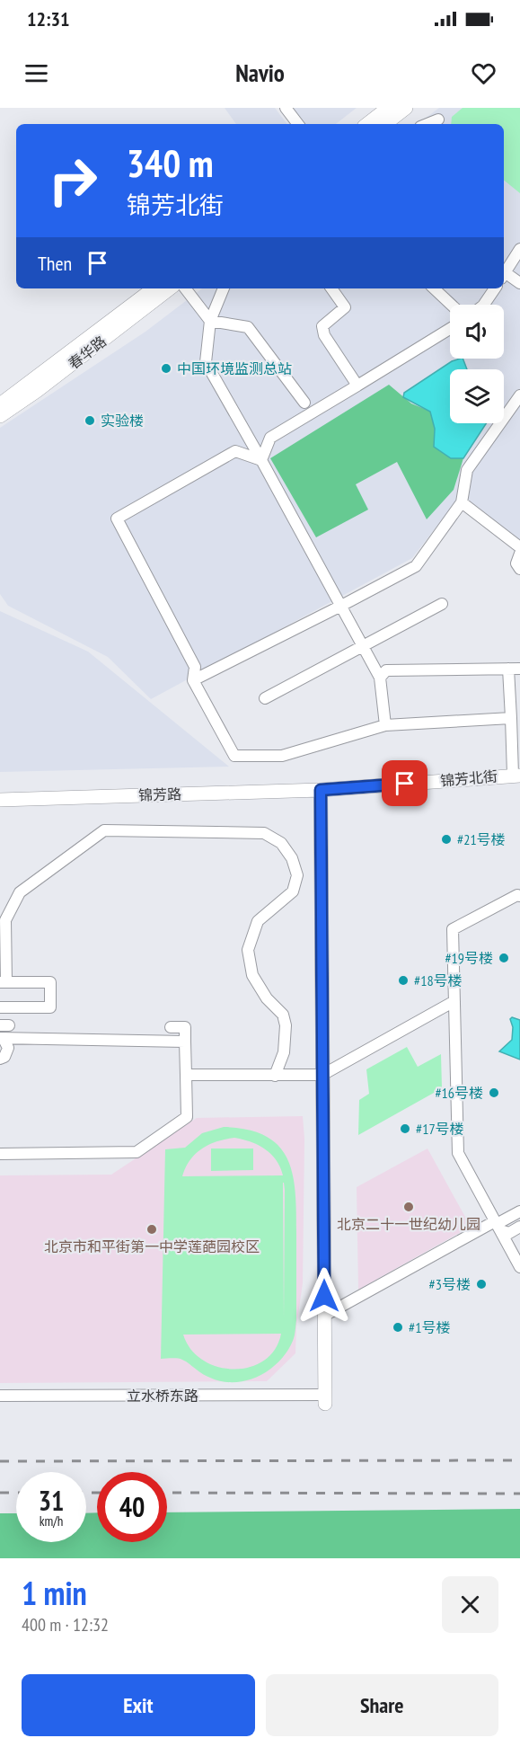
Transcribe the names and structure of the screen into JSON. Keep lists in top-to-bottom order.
{
  "streets": {
    "street": [
      "春华路",
      "锦芳北街",
      "锦芳路",
      "立水桥东路"
    ]
  },
  "crossings": [
    ["锦芳北街", "锦芳路"]
  ],
  "places": [
    "中国环境监测总站",
    "实验楼",
    "#21号楼",
    "#19号楼",
    "#18号楼",
    "#16号楼",
    "#17号楼",
    "北京二十一世纪幼儿园",
    "北京市和平街第一中学莲葩园校区",
    "#3号楼",
    "#1号楼"
  ],
  "page": {
    "status": "12:31",
    "header": "Navio",
    "turn": ["340 m", "锦芳北街"],
    "then": "Then",
    "speed": "31 km/h",
    "limit": "40",
    "heading": ["1 min", "400 m · 12:32"],
    "buttons": ["Exit", "Share"]
  }
}
